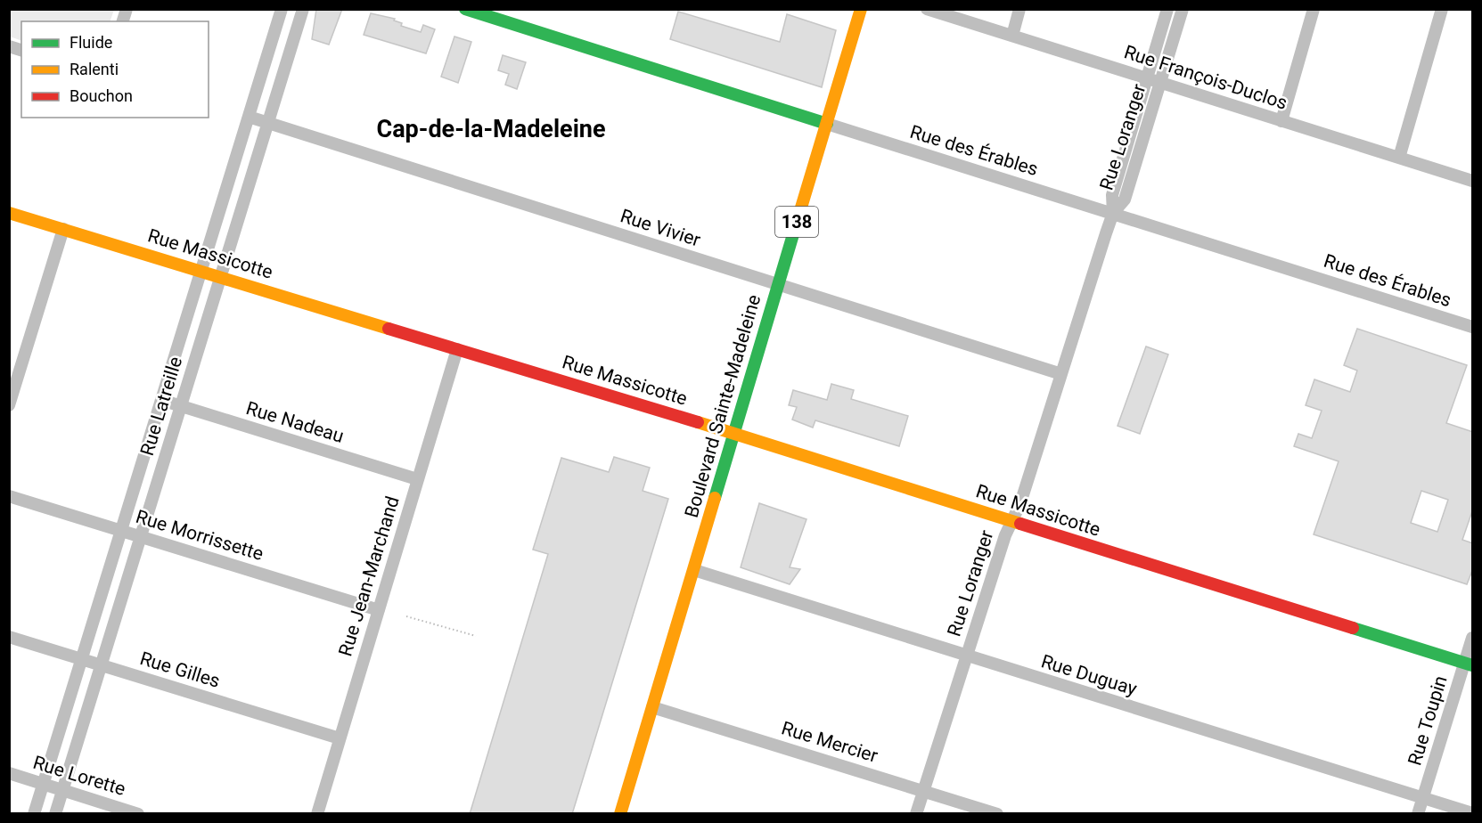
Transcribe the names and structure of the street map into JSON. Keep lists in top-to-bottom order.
{
  "streets": {
    "street": [
      "Rue François-Duclos",
      "Rue Loranger",
      "Rue des Érables",
      "138",
      "Rue Vivier",
      "Rue Massicotte",
      "Rue Latreille",
      "Boulevard Sainte-Madeleine",
      "Rue Nadeau",
      "Rue Morrissette",
      "Rue Jean-Marchand",
      "Rue Gilles",
      "Rue Duguay",
      "Rue Toupin",
      "Rue Mercier",
      "Rue Lorette"
    ]
  },
  "crossings": [
    ["Rue François-Duclos", "Rue Loranger"],
    ["Rue Loranger", "Rue des Érables"],
    ["Rue Loranger", "Rue Vivier"],
    ["Rue Loranger", "Rue Massicotte"],
    ["Rue Loranger", "Rue Duguay"],
    ["Rue Loranger", "Rue Mercier"],
    ["Rue des Érables", "Boulevard Sainte-Madeleine"],
    ["Rue Vivier", "Rue Latreille"],
    ["Rue Vivier", "Boulevard Sainte-Madeleine"],
    ["Rue Massicotte", "Rue Latreille"],
    ["Rue Massicotte", "Boulevard Sainte-Madeleine"],
    ["Rue Massicotte", "Rue Jean-Marchand"],
    ["Rue Massicotte", "Rue Toupin"],
    ["Rue Latreille", "Rue Nadeau"],
    ["Rue Latreille", "Rue Morrissette"],
    ["Rue Latreille", "Rue Gilles"],
    ["Rue Latreille", "Rue Lorette"],
    ["Boulevard Sainte-Madeleine", "Rue Duguay"],
    ["Boulevard Sainte-Madeleine", "Rue Mercier"],
    ["Rue Nadeau", "Rue Jean-Marchand"],
    ["Rue Morrissette", "Rue Jean-Marchand"],
    ["Rue Jean-Marchand", "Rue Gilles"],
    ["Rue Duguay", "Rue Toupin"]
  ],
  "districts": ["Cap-de-la-Madeleine"],
  "legend": ["Fluide", "Ralenti", "Bouchon"]
}
